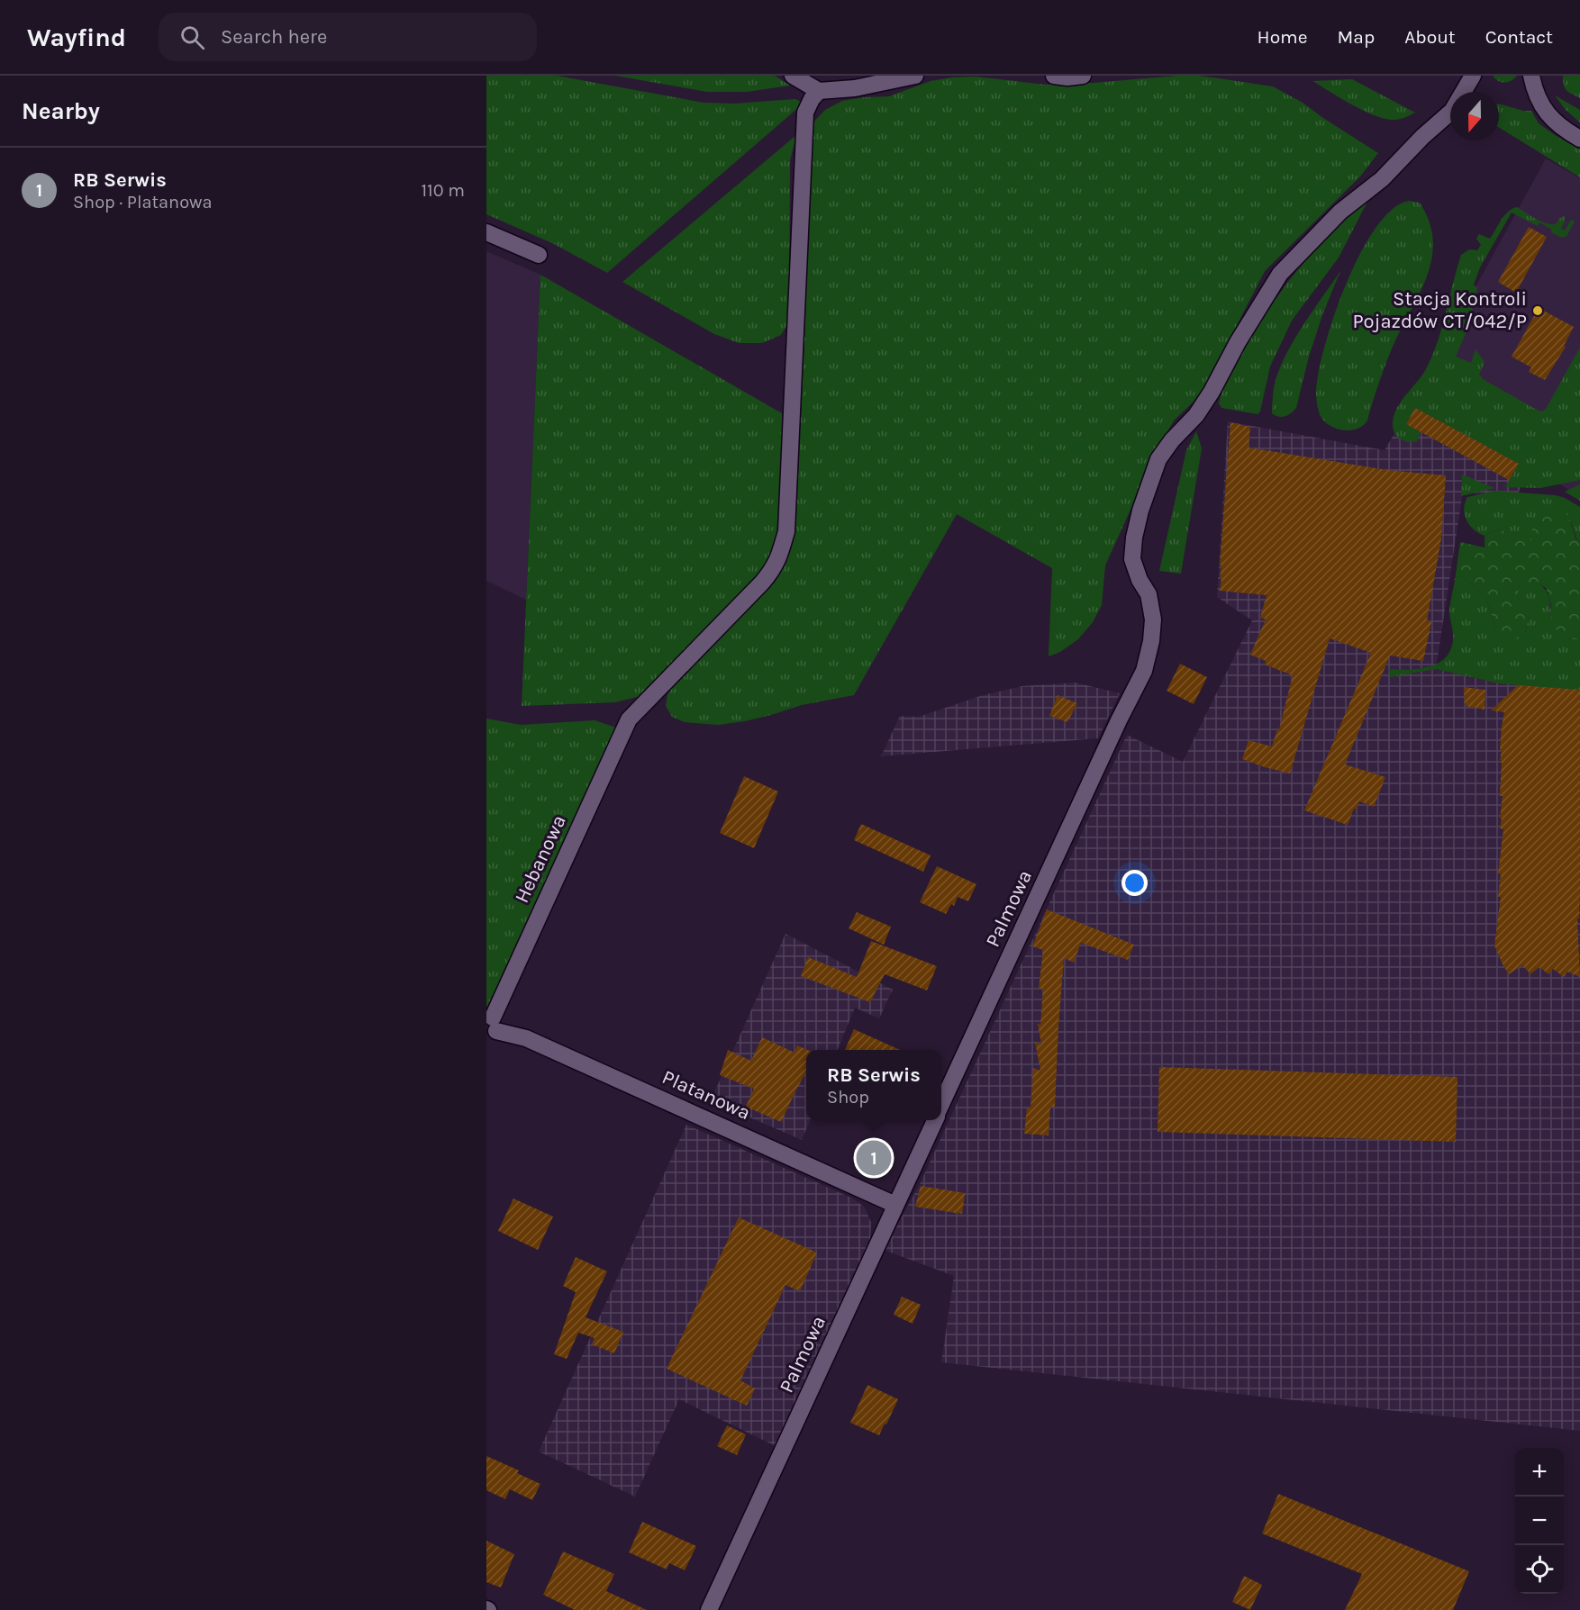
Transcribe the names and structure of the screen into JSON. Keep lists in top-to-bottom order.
{
  "streets": {
    "street": ["Hebanowa", "Palmowa", "Platanowa"]
  },
  "crossings": [
    ["Hebanowa", "Platanowa"],
    ["Palmowa", "Platanowa"]
  ],
  "places": ["Stacja Kontroli Pojazdów CT/042/P"],
  "north": "bottom",
  "page": {
    "header": "Wayfind",
    "search": "Search here",
    "nav": [
      "Home",
      "Map",
      "About",
      "Contact"
    ],
    "heading": "Nearby",
    "list": [
      {
        "mark": "1",
        "name": "RB Serwis",
        "note": "Shop · Platanowa",
        "value": "110 m"
      }
    ],
    "popup": ["RB Serwis", "Shop"],
    "pins": "1",
    "map_buttons": ["+", "−"]
  }
}
